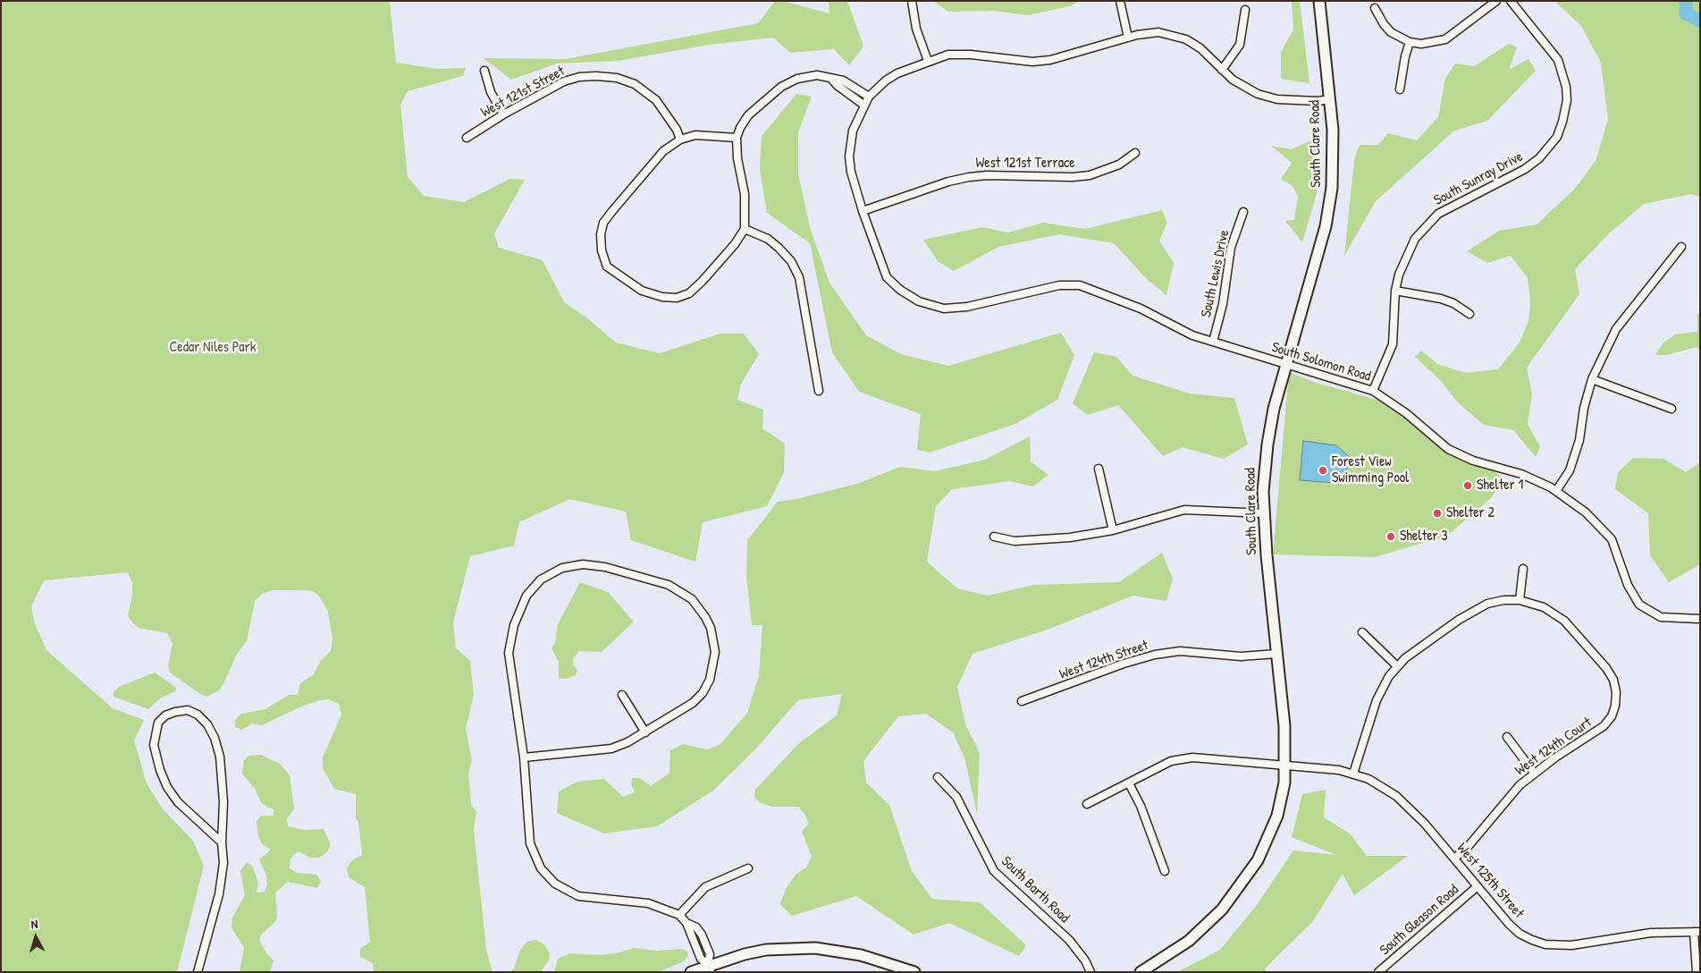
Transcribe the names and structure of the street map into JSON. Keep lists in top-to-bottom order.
{
  "streets": {
    "street": [
      "West 121st Street",
      "South Clare Road",
      "West 121st Terrace",
      "South Sunray Drive",
      "South Lewis Drive",
      "South Solomon Road",
      "West 124th Street",
      "West 124th Court",
      "West 125th Street",
      "South Barth Road",
      "South Gleason Road"
    ]
  },
  "crossings": [
    ["South Clare Road", "South Solomon Road"],
    ["South Clare Road", "West 124th Street"],
    ["South Clare Road", "West 125th Street"],
    ["West 121st Terrace", "South Solomon Road"],
    ["South Sunray Drive", "South Solomon Road"],
    ["South Lewis Drive", "South Solomon Road"],
    ["West 124th Court", "West 125th Street"],
    ["West 125th Street", "South Gleason Road"]
  ],
  "parks": ["Cedar Niles Park"],
  "places": [
    "Forest View Swimming Pool",
    "Shelter 1",
    "Shelter 2",
    "Shelter 3"
  ],
  "north": "top"
}
